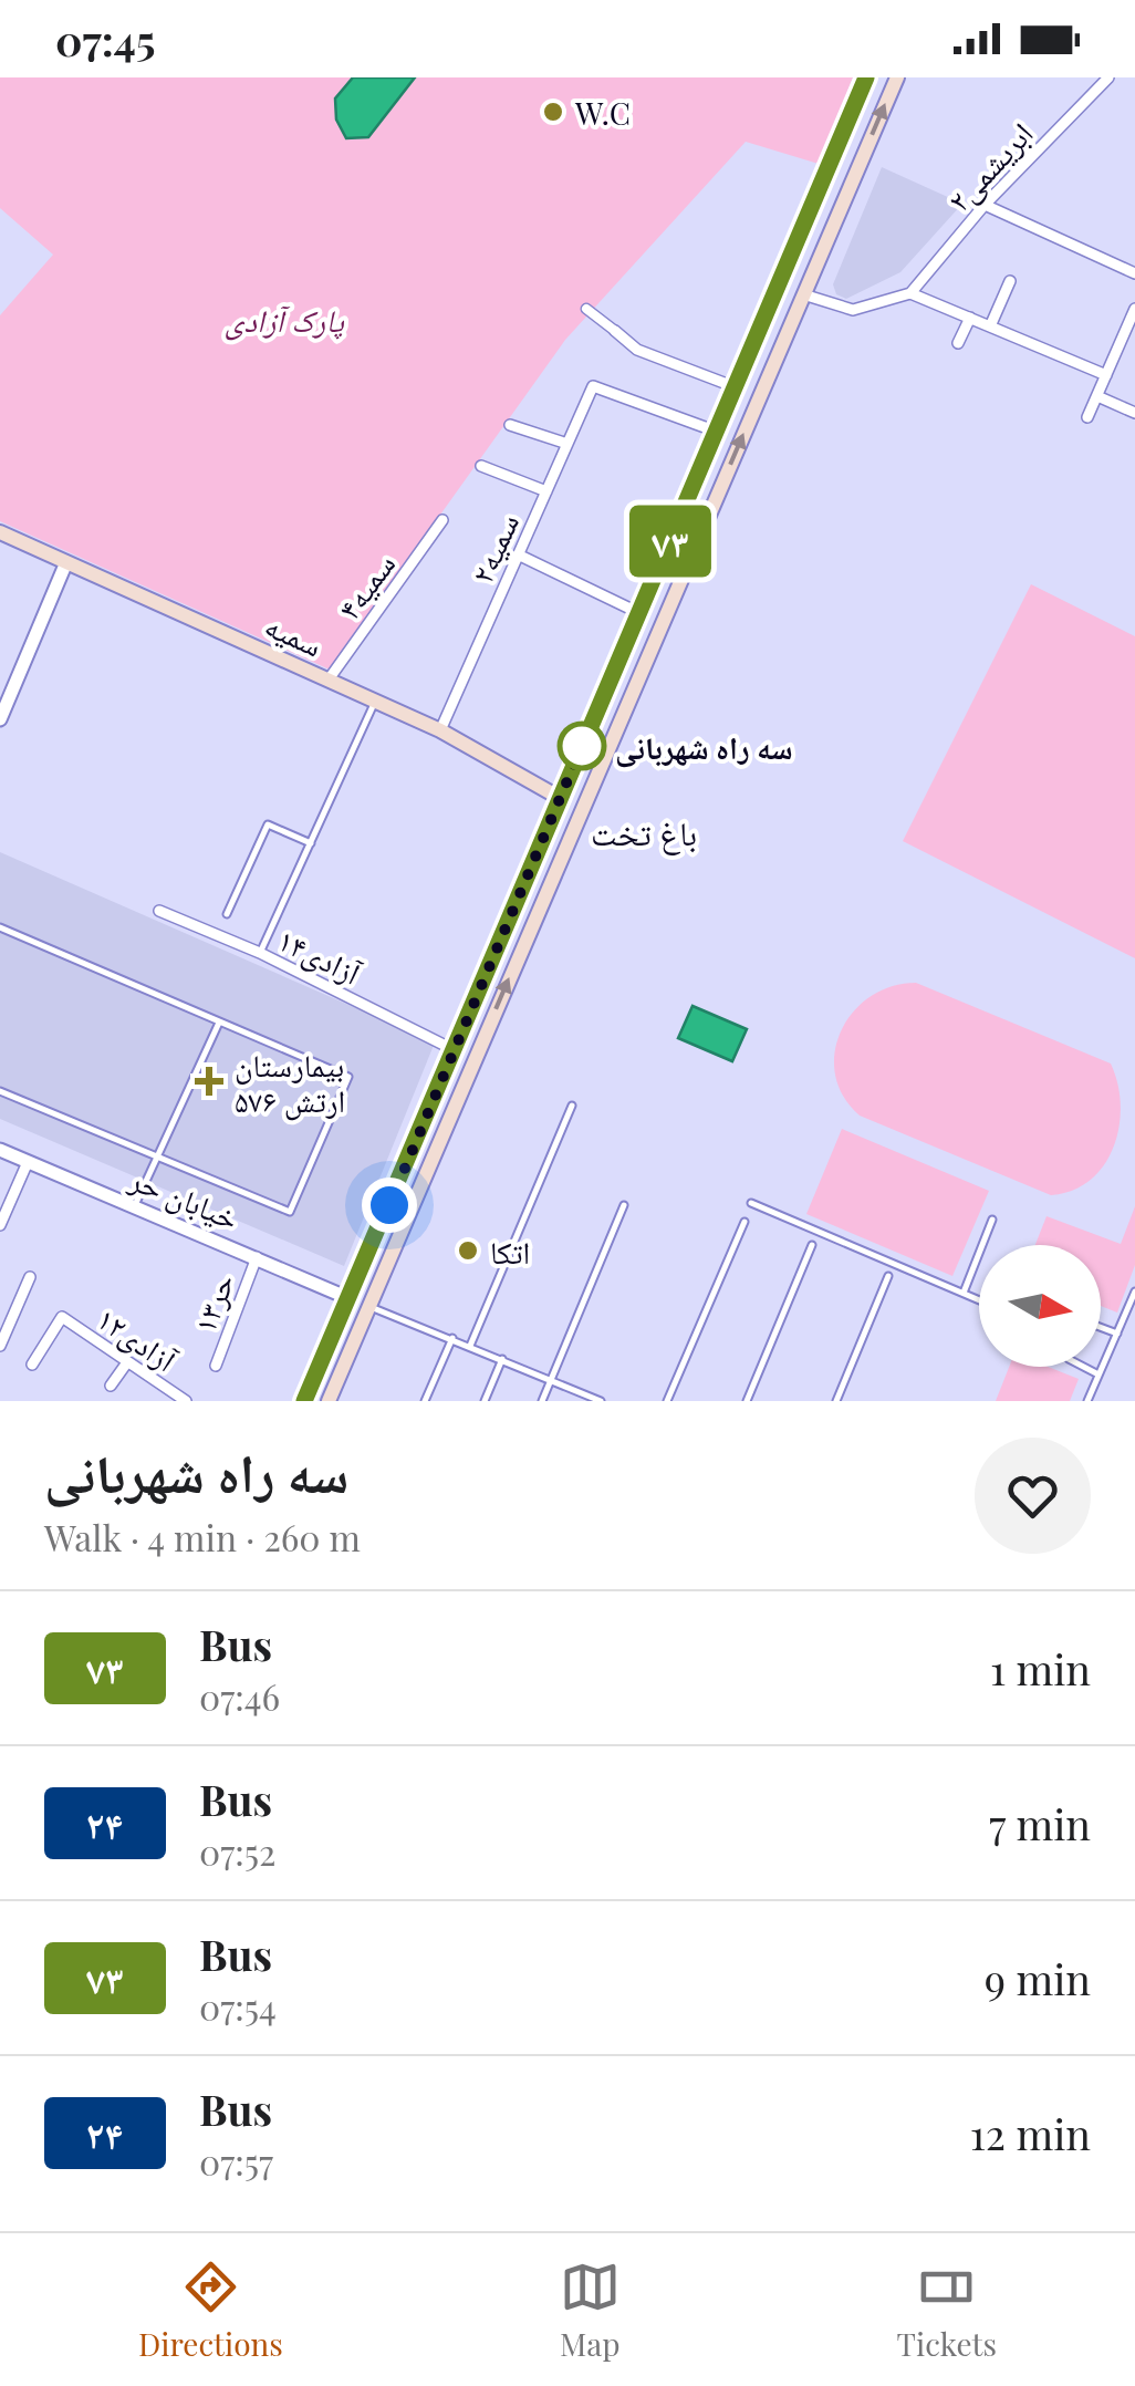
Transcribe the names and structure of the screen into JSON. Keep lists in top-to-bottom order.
{
  "streets": {
    "main road": ["سمیه"],
    "street": [
      "ابریشمی۲",
      "۲سمیه",
      "سمیه۴",
      "آزادی۱۴",
      "خیابان حر",
      "حر۱۳",
      "آزادی۱۲"
    ]
  },
  "crossings": [
    ["۲سمیه", "سمیه"],
    ["سمیه۴", "سمیه"],
    ["خیابان حر", "حر۱۳"]
  ],
  "districts": ["باغ تخت"],
  "parks": ["پارک آزادی"],
  "places": {
    "other": ["W.C", "سه راه شهربانی", "اتکا"],
    "health": ["بیمارستان ۵۷۶ ارتش"]
  },
  "lines": ["bus line ۷۳"],
  "north": "right",
  "page": {
    "status": "07:45",
    "on_map": "۷۳",
    "heading": ["سه راه شهربانی", "Walk · 4 min · 260 m"],
    "list": [
      {
        "mark": "۷۳",
        "name": "Bus",
        "note": "07:46",
        "value": "1 min"
      },
      {
        "mark": "۲۴",
        "name": "Bus",
        "note": "07:52",
        "value": "7 min"
      },
      {
        "mark": "۷۳",
        "name": "Bus",
        "note": "07:54",
        "value": "9 min"
      },
      {
        "mark": "۲۴",
        "name": "Bus",
        "note": "07:57",
        "value": "12 min"
      }
    ],
    "tabs": ["Directions", "Map", "Tickets"]
  }
}
